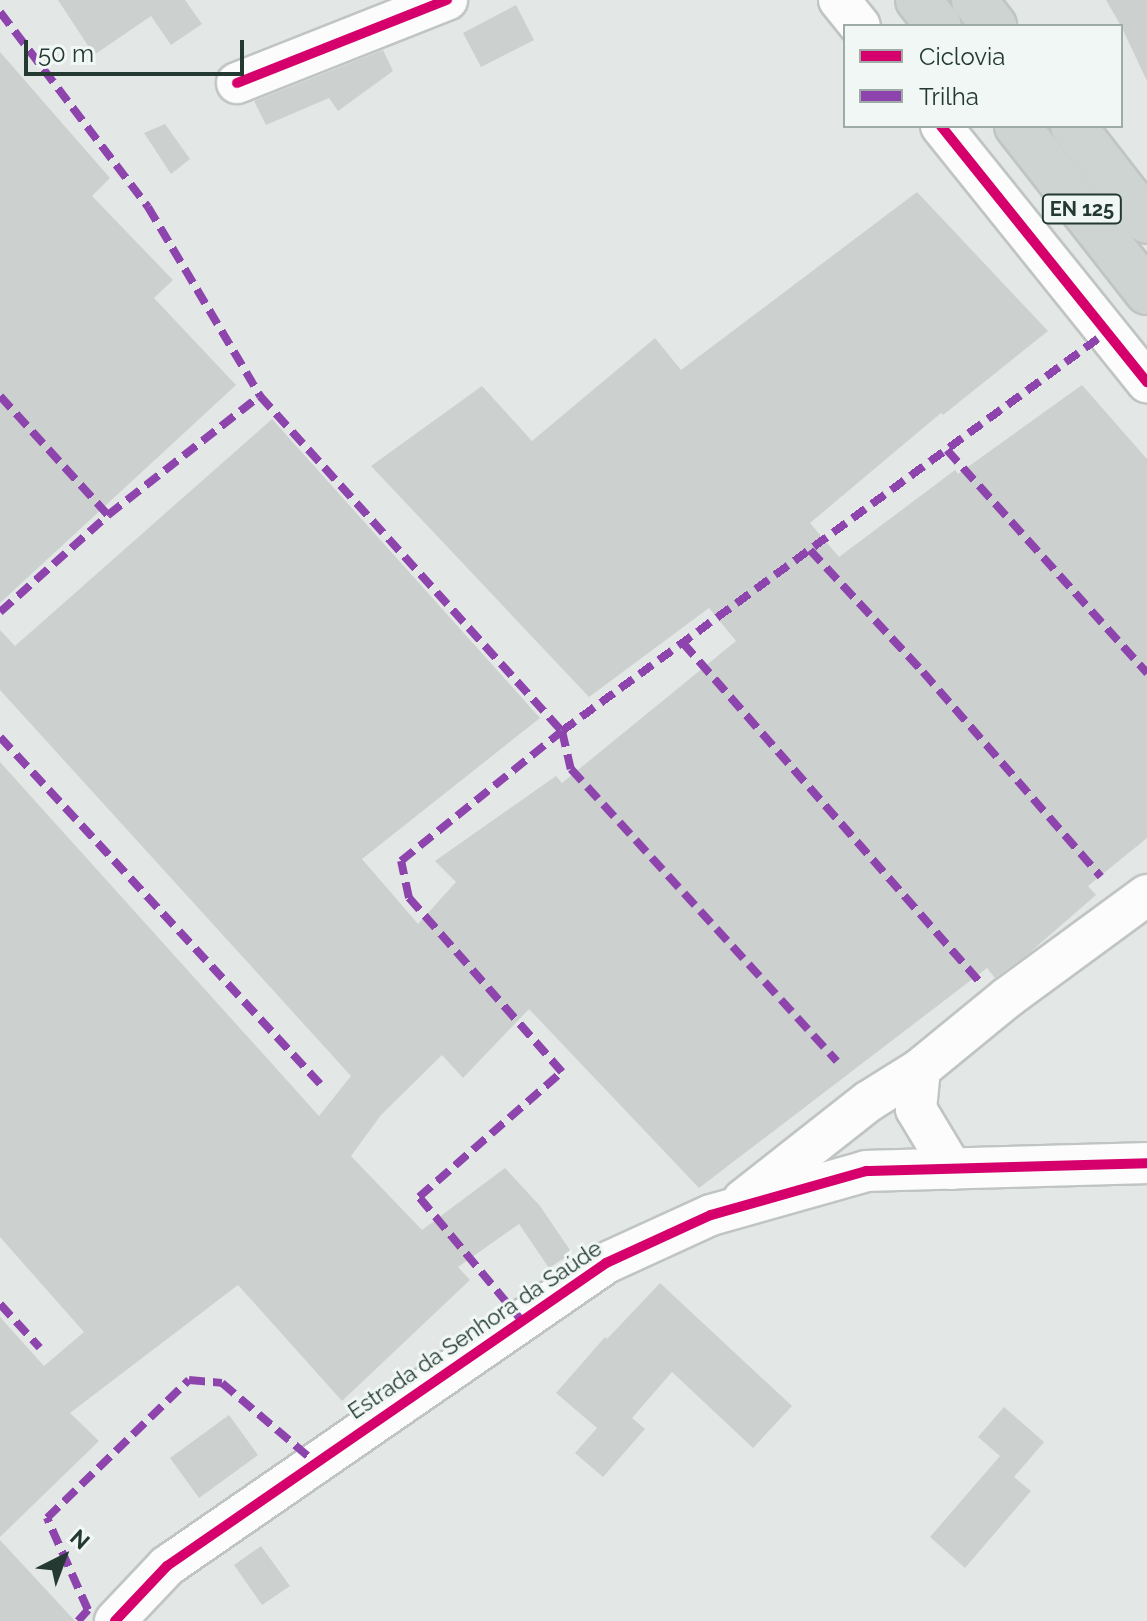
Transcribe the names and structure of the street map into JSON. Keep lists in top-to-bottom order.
{
  "streets": {
    "main road": ["EN 125"],
    "street": ["Estrada da Senhora da Saúde"]
  },
  "legend": ["Ciclovia", "Trilha"],
  "scale_bar": "50 m",
  "north": "top right"
}
